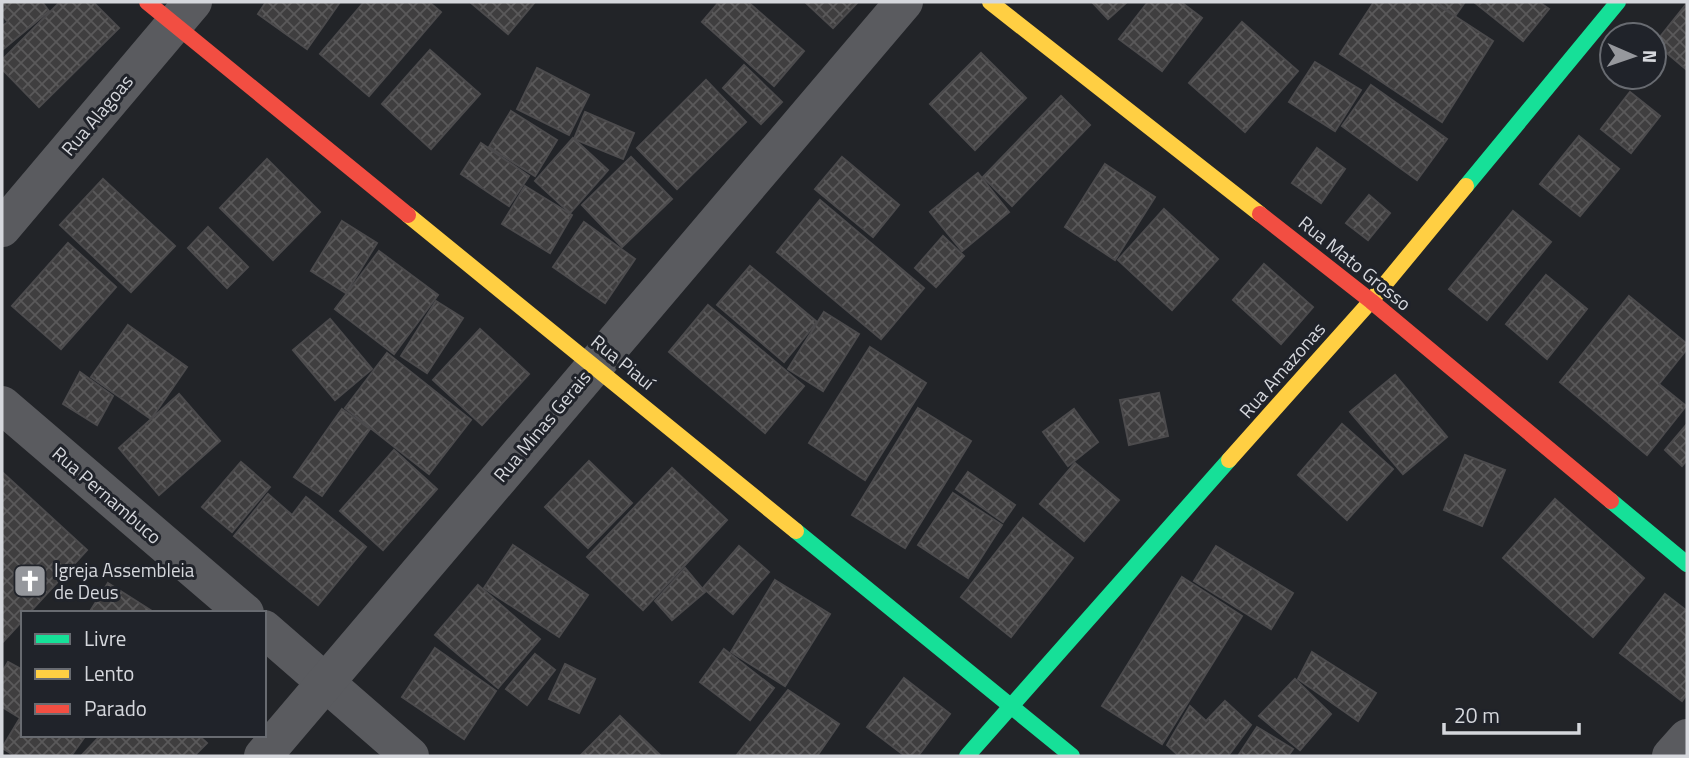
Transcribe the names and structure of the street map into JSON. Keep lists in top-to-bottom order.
{
  "streets": {
    "street": [
      "Rua Alagoas",
      "Rua Mato Grosso",
      "Rua Piauí",
      "Rua Amazonas",
      "Rua Minas Gerais",
      "Rua Pernambuco"
    ]
  },
  "crossings": [
    ["Rua Alagoas", "Rua Piauí"],
    ["Rua Mato Grosso", "Rua Amazonas"],
    ["Rua Piauí", "Rua Amazonas"],
    ["Rua Piauí", "Rua Minas Gerais"]
  ],
  "places": {
    "church": ["Igreja Assembleia de Deus"]
  },
  "legend": ["Livre", "Lento", "Parado"],
  "scale_bar": "20 m",
  "north": "right"
}
